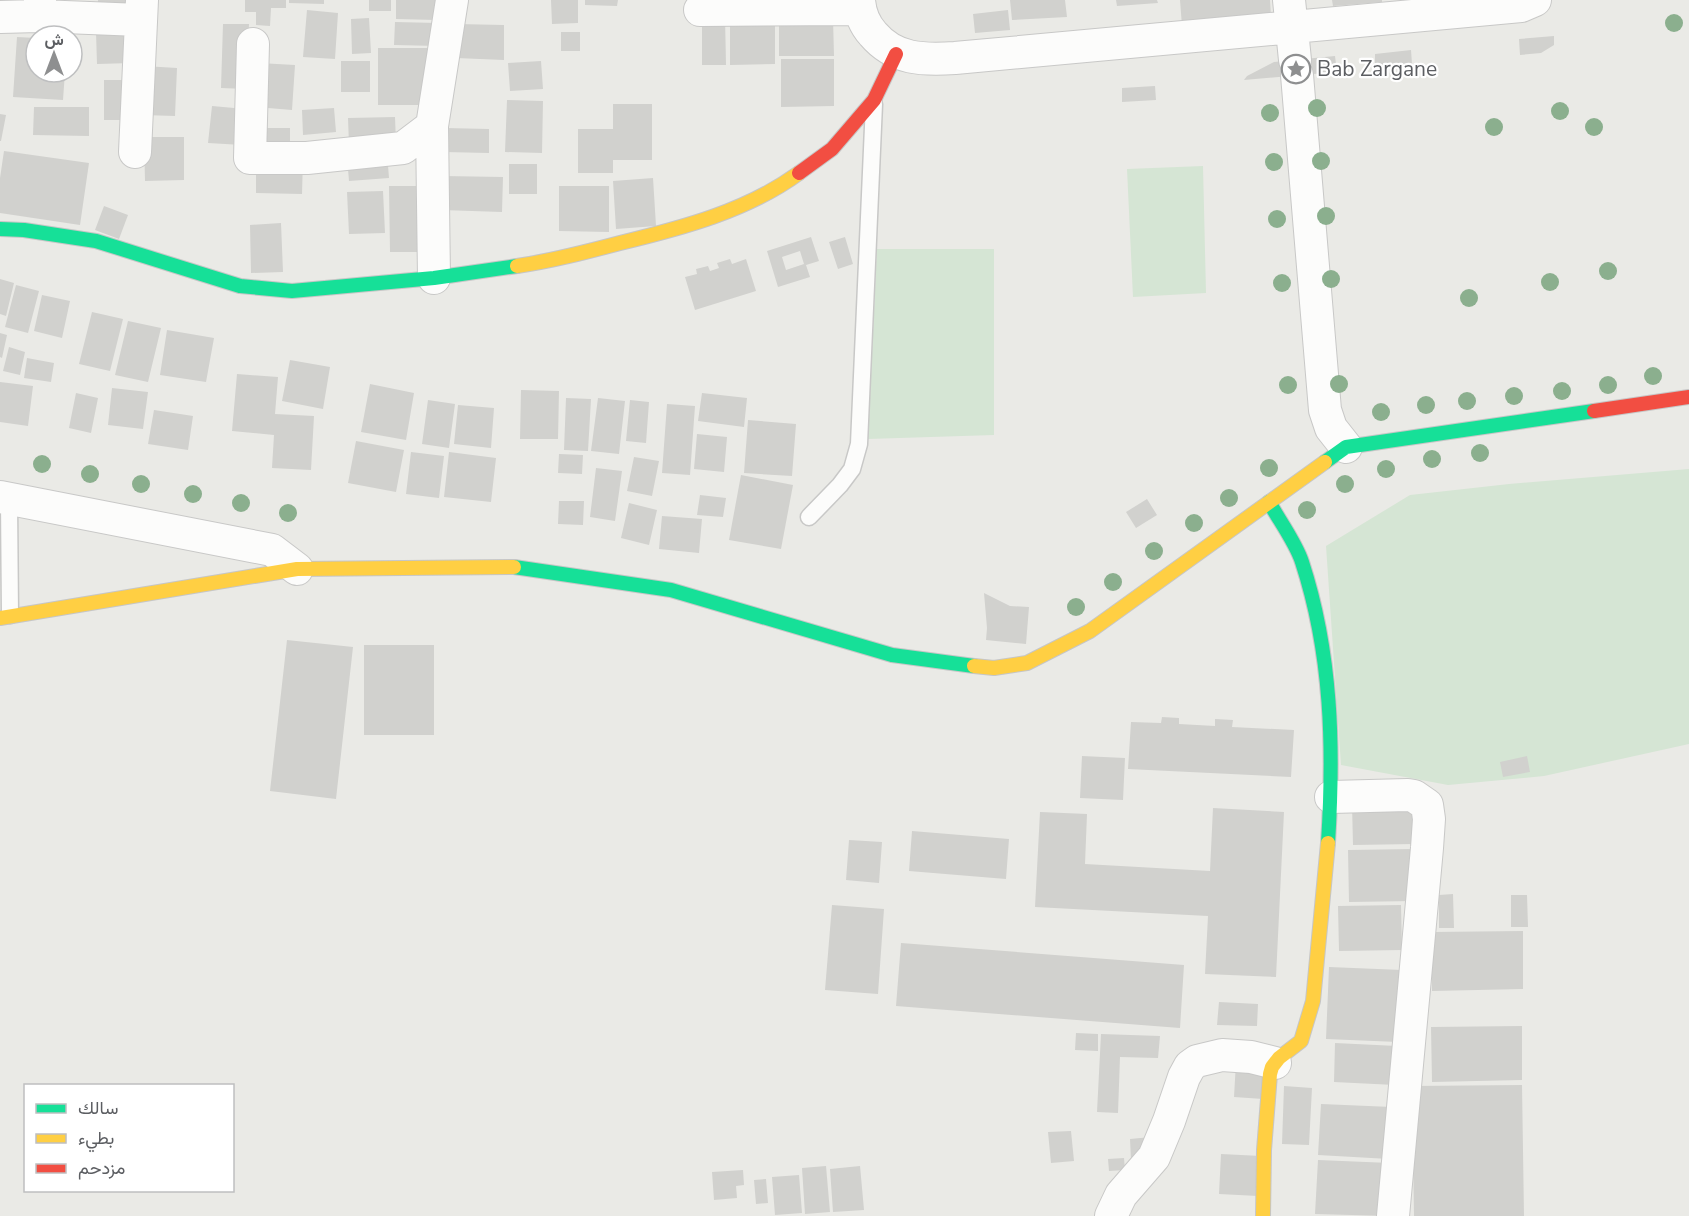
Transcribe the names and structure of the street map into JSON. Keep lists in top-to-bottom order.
{
  "places": {
    "place": ["Bab Zargane"]
  },
  "legend": ["سالك", "بطيء", "مزدحم"],
  "north": "top"
}
